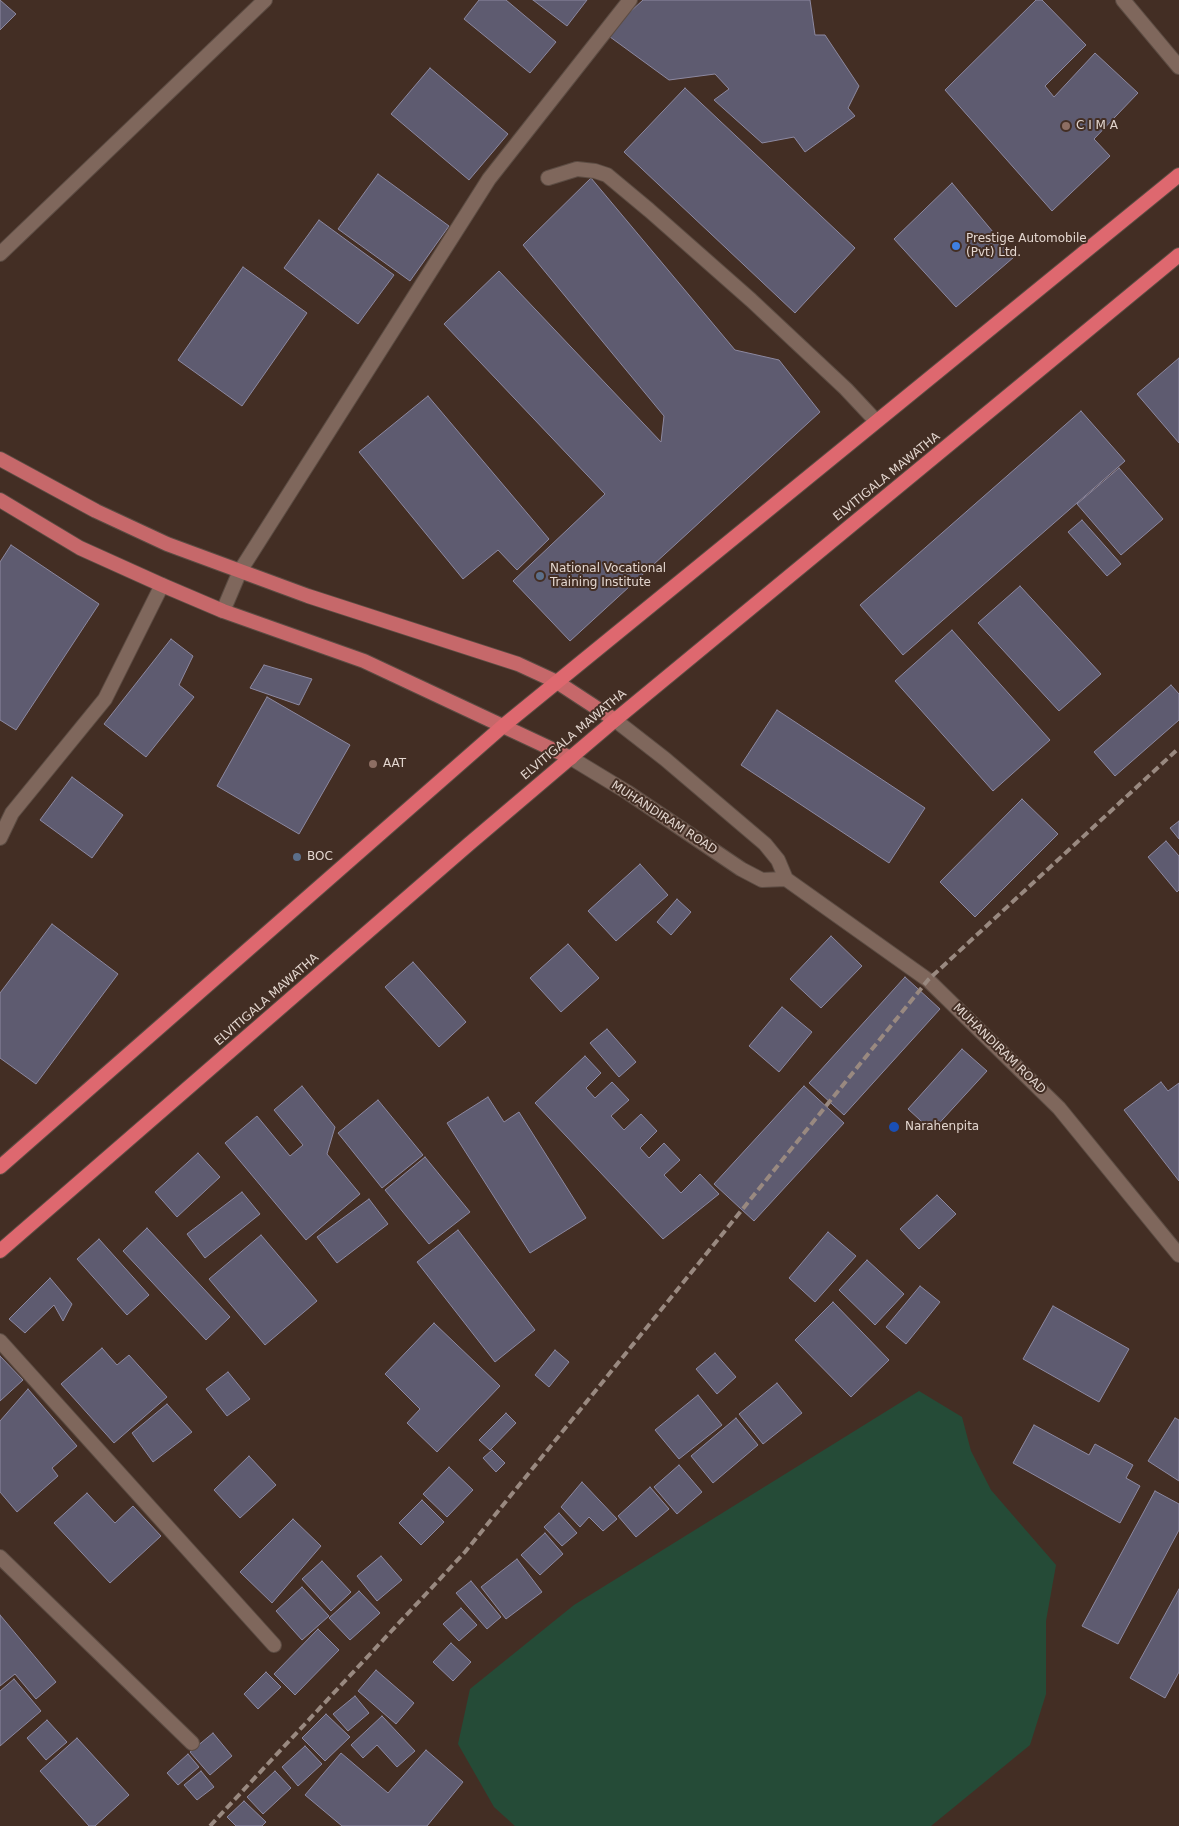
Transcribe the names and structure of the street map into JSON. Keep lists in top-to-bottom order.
{
  "streets": {
    "highway": ["ELVITIGALA MAWATHA"],
    "street": ["MUHANDIRAM ROAD"]
  },
  "crossings": [
    ["ELVITIGALA MAWATHA", "MUHANDIRAM ROAD"]
  ],
  "places": [
    "C I M A",
    "Prestige Automobile (Pvt) Ltd.",
    "National Vocational Training Institute",
    "AAT",
    "BOC",
    "Narahenpita"
  ]
}
